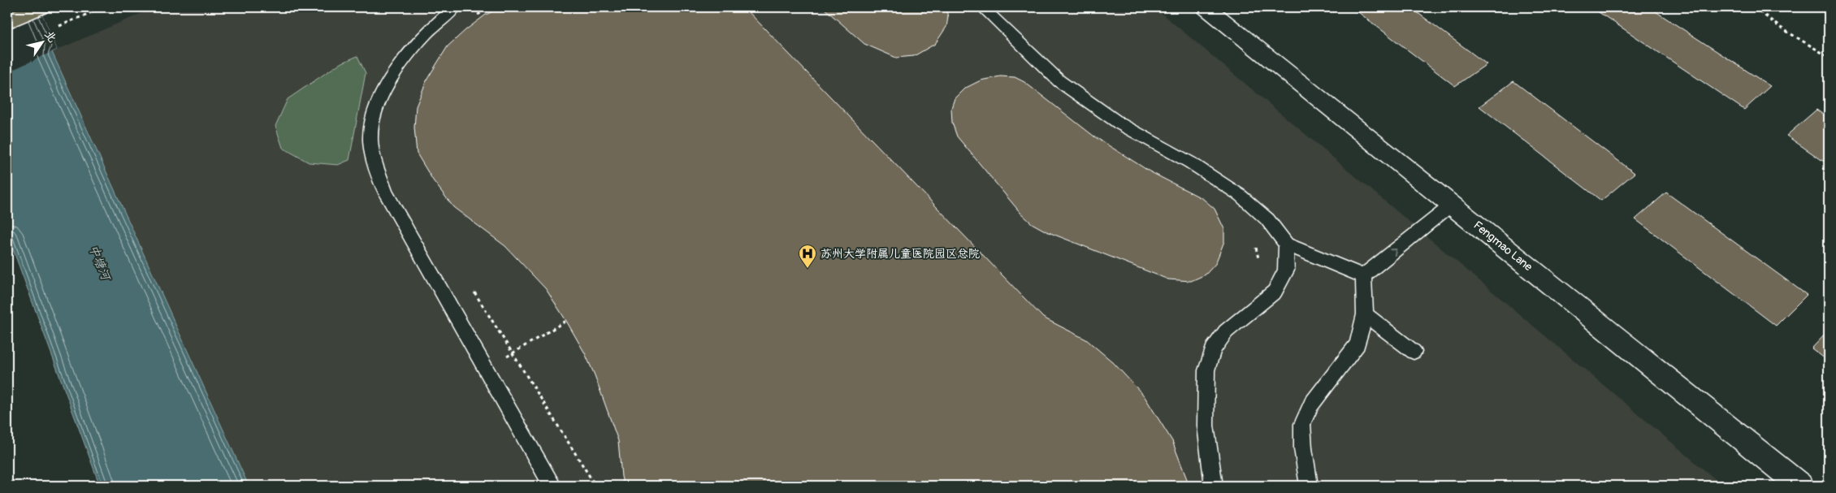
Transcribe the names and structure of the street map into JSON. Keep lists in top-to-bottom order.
{
  "streets": {
    "street": ["Fengmao Lane"]
  },
  "water": ["中塘河"],
  "places": {
    "hospital": ["苏州大学附属儿童医院园区总院"]
  },
  "north": "top right"
}
